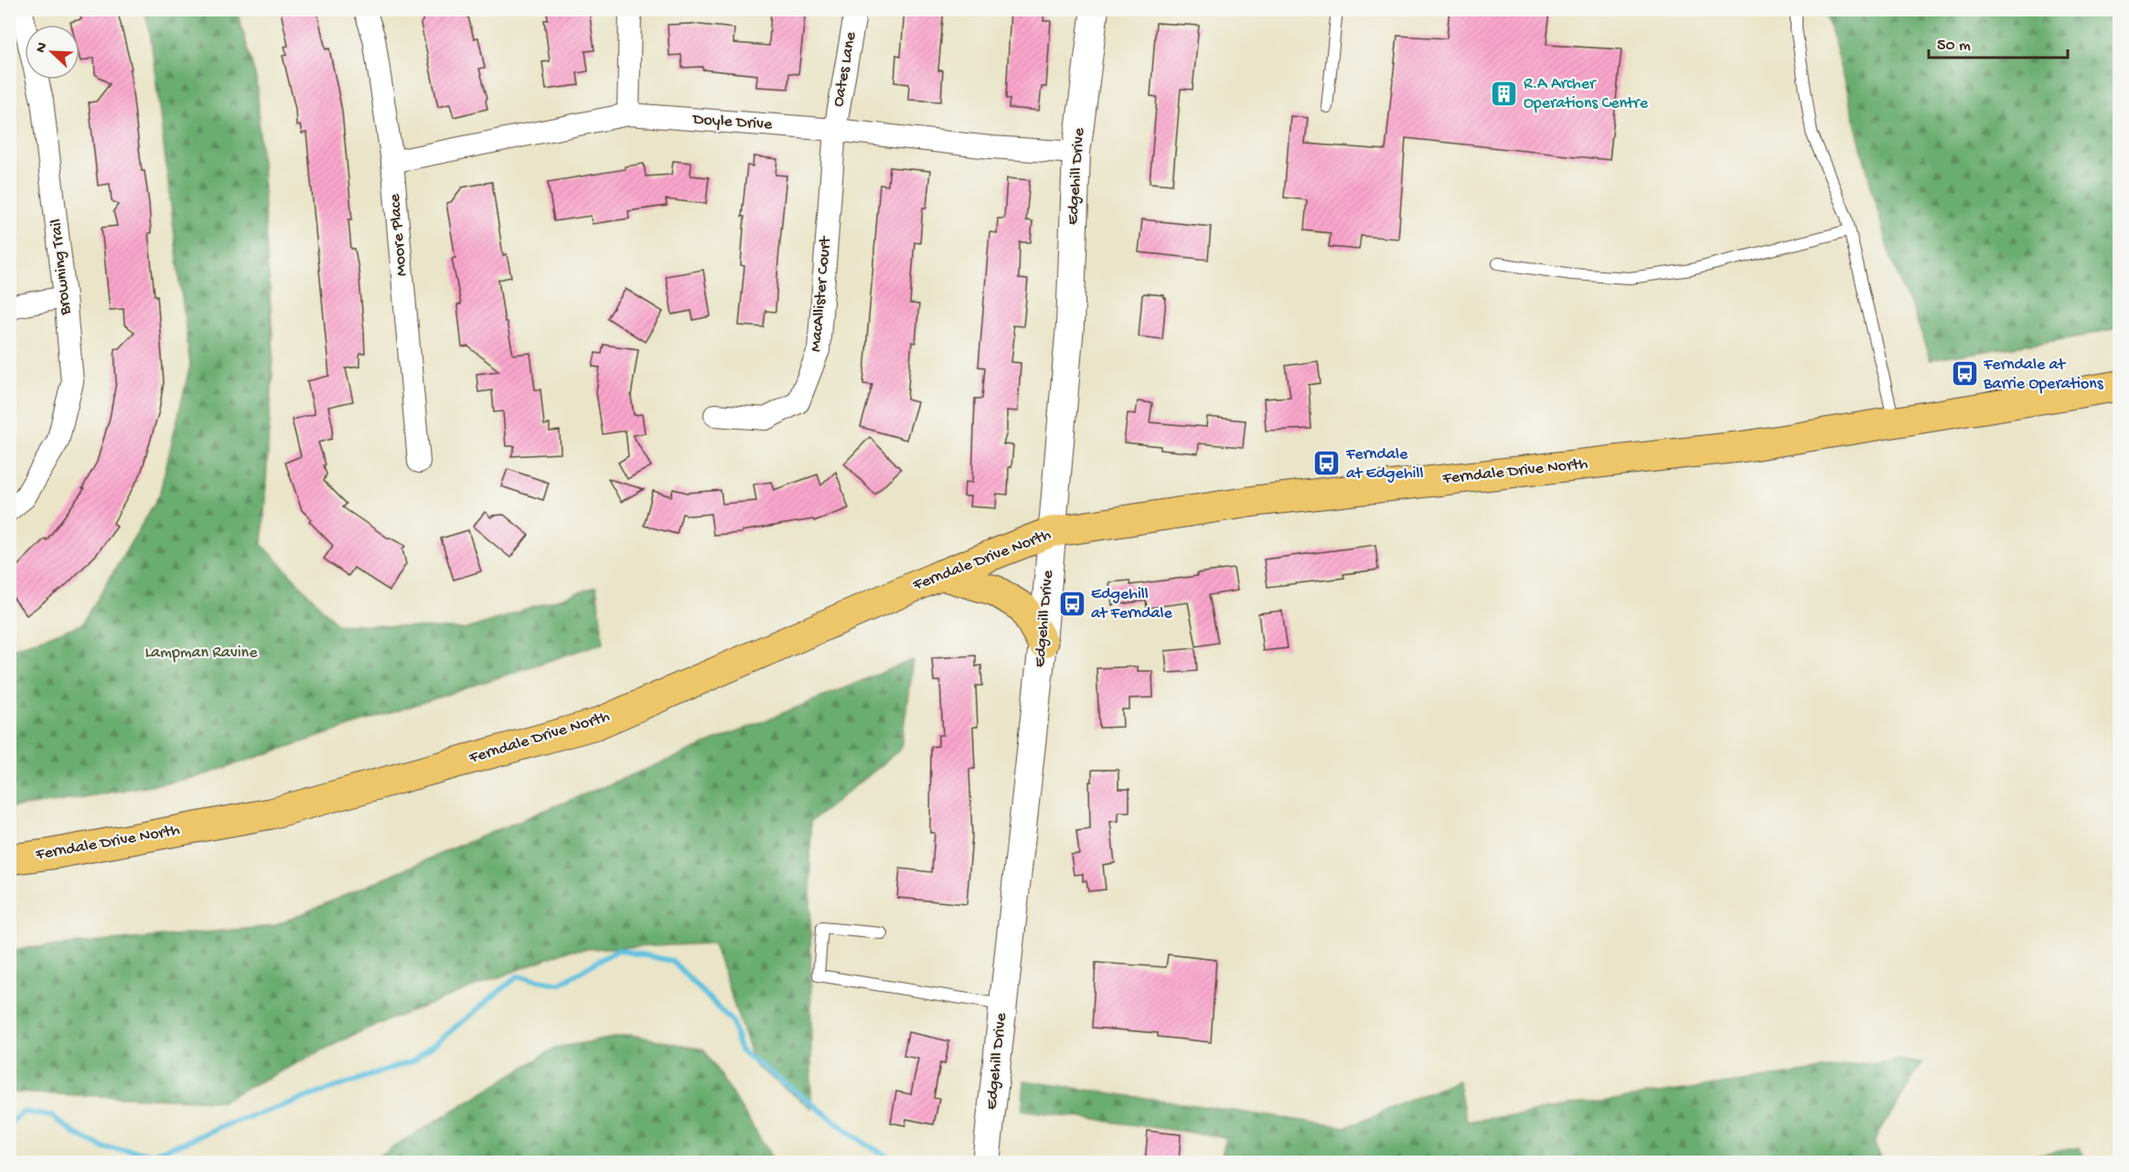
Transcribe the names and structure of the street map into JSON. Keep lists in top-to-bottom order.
{
  "streets": {
    "main road": ["Ferndale Drive North"],
    "street": [
      "Oates Lane",
      "Doyle Drive",
      "Edgehill Drive",
      "Moore Place",
      "Browning Trail",
      "MacAllister Court"
    ]
  },
  "crossings": [
    ["Oates Lane", "Doyle Drive"],
    ["Oates Lane", "MacAllister Court"],
    ["Doyle Drive", "Edgehill Drive"],
    ["Doyle Drive", "Moore Place"],
    ["Doyle Drive", "MacAllister Court"],
    ["Edgehill Drive", "Ferndale Drive North"]
  ],
  "parks": ["Lampman Ravine"],
  "places": {
    "building": ["R.A Archer Operations Centre"],
    "bus stop": ["Ferndale at Barrie Operations", "Ferndale at Edgehill", "Edgehill at Ferndale"]
  },
  "scale_bar": "50 m",
  "north": "top left"
}
